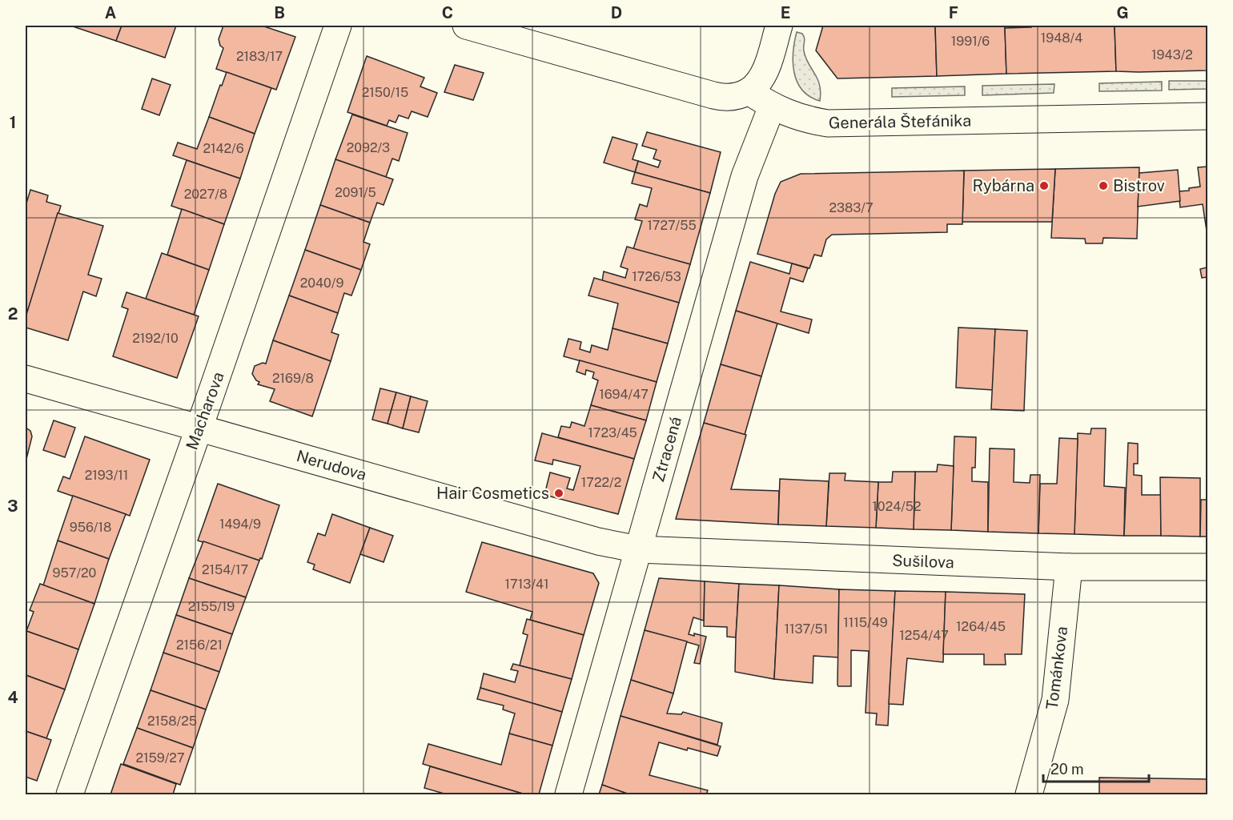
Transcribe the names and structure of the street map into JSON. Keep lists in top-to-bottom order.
{
  "streets": {
    "street": [
      "Generála Štefánika",
      "Macharova",
      "Ztracená",
      "Nerudova",
      "Sušilova",
      "Tománkova"
    ]
  },
  "crossings": [
    ["Generála Štefánika", "Ztracená"],
    ["Macharova", "Nerudova"],
    ["Ztracená", "Nerudova"],
    ["Ztracená", "Sušilova"],
    ["Nerudova", "Sušilova"],
    ["Sušilova", "Tománkova"]
  ],
  "places": ["Rybárna", "Bistrov", "Hair Cosmetics"],
  "house_numbers": [
    "1948/4",
    "1991/6",
    "1943/2",
    "2183/17",
    "2150/15",
    "2092/3",
    "2142/6",
    "2091/5",
    "2027/8",
    "2383/7",
    "1727/55",
    "1726/53",
    "2040/9",
    "2192/10",
    "2169/8",
    "1694/47",
    "1723/45",
    "2193/11",
    "1722/2",
    "1024/52",
    "1494/9",
    "956/18",
    "2154/17",
    "957/20",
    "1713/41",
    "2155/19",
    "1115/49",
    "1264/45",
    "1137/51",
    "1254/47",
    "2156/21",
    "2158/25",
    "2159/27"
  ],
  "scale_bar": "20 m",
  "grid": {
    "columns": [
      "A",
      "B",
      "C",
      "D",
      "E",
      "F",
      "G"
    ],
    "rows": [
      "1",
      "2",
      "3",
      "4"
    ]
  }
}
